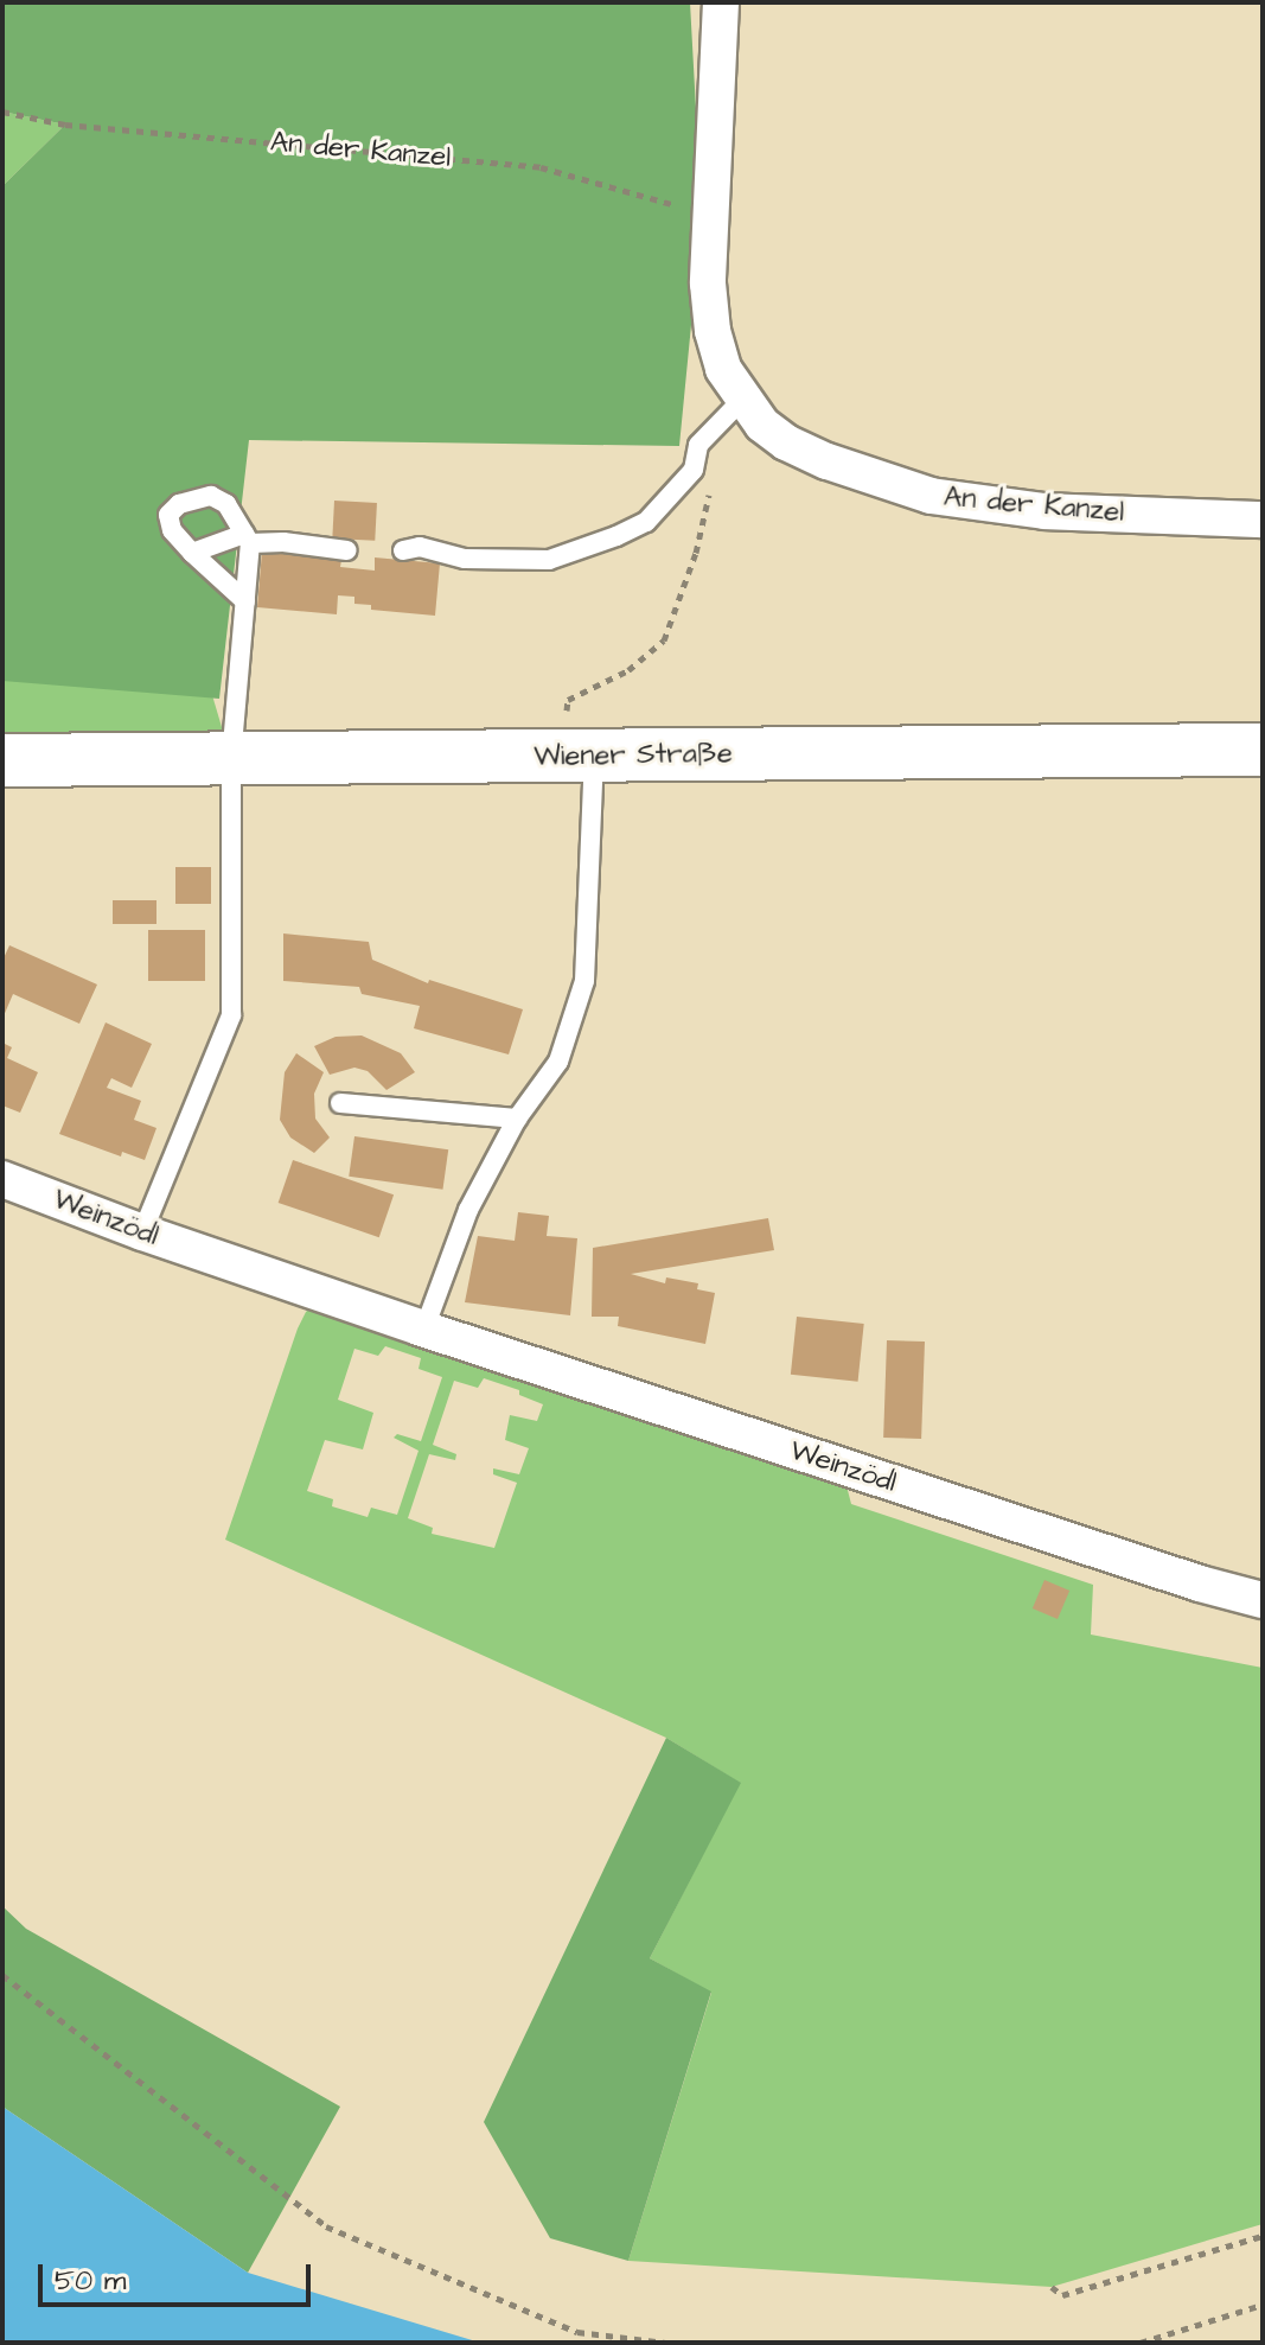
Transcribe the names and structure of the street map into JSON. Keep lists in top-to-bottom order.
{
  "streets": {
    "main road": ["Wiener Straße"],
    "street": ["An der Kanzel", "Weinzödl"]
  },
  "scale_bar": "50 m"
}
